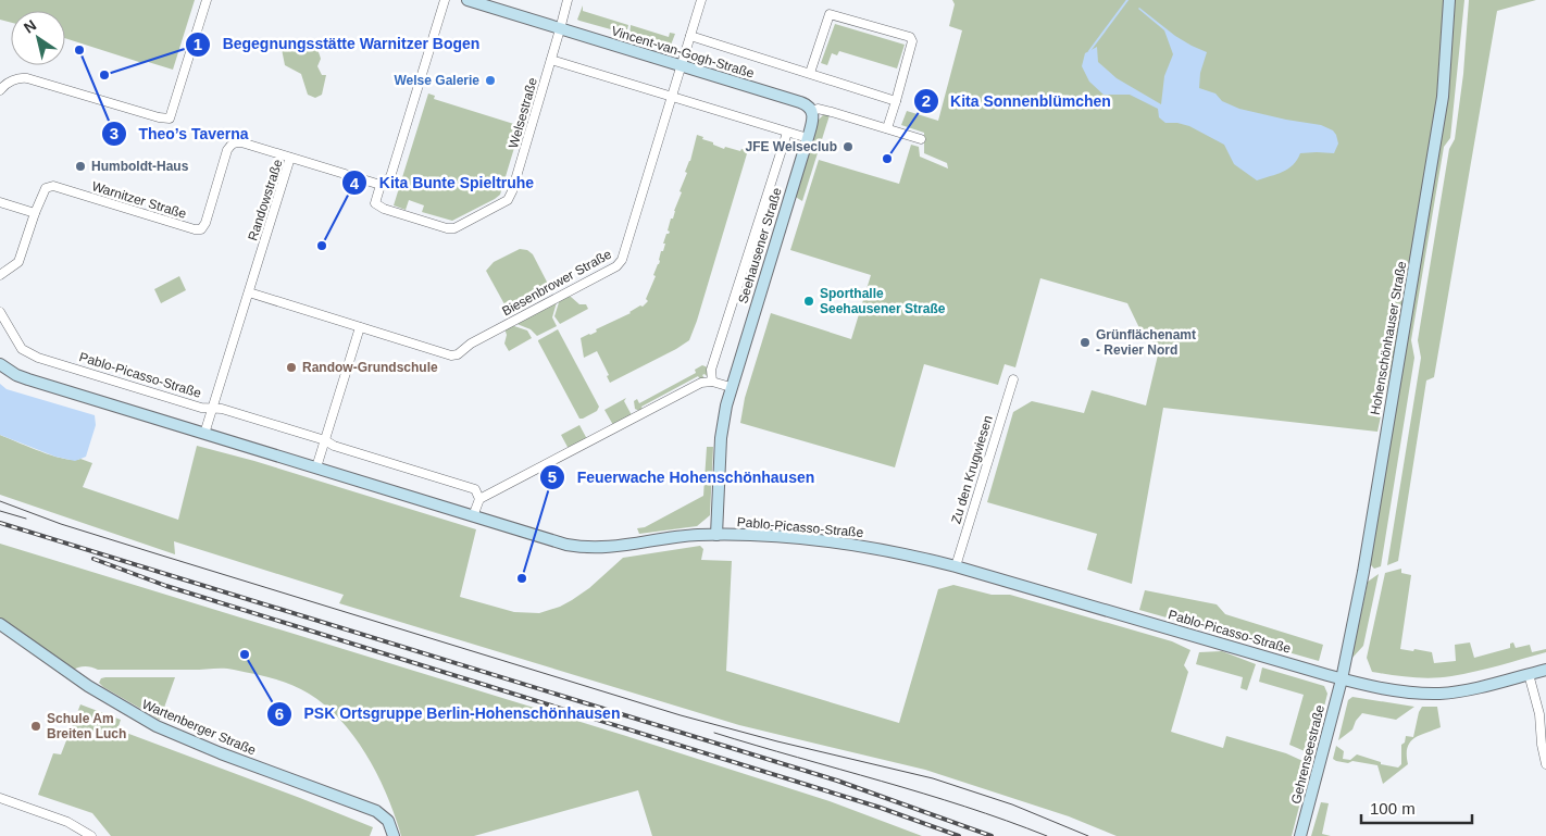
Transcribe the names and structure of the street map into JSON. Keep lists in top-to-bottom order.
{
  "streets": {
    "street": [
      "Vincent-van-Gogh-Straße",
      "Welsestraße",
      "Warnitzer Straße",
      "Randowstraße",
      "Seehausener Straße",
      "Biesenbrower Straße",
      "Hohenschönhauser Straße",
      "Pablo-Picasso-Straße",
      "Zu den Krugwiesen",
      "Wartenberger Straße",
      "Gehrenseestraße"
    ]
  },
  "crossings": [
    ["Vincent-van-Gogh-Straße", "Welsestraße"],
    ["Vincent-van-Gogh-Straße", "Seehausener Straße"],
    ["Vincent-van-Gogh-Straße", "Biesenbrower Straße"],
    ["Welsestraße", "Randowstraße"],
    ["Warnitzer Straße", "Randowstraße"],
    ["Randowstraße", "Biesenbrower Straße"],
    ["Randowstraße", "Pablo-Picasso-Straße"],
    ["Seehausener Straße", "Pablo-Picasso-Straße"],
    ["Hohenschönhauser Straße", "Pablo-Picasso-Straße"],
    ["Hohenschönhauser Straße", "Gehrenseestraße"],
    ["Pablo-Picasso-Straße", "Zu den Krugwiesen"],
    ["Pablo-Picasso-Straße", "Gehrenseestraße"]
  ],
  "places": [
    "Theo’s Taverna",
    "Begegnungsstätte Warnitzer Bogen",
    "Welse Galerie",
    "JFE Welseclub",
    "Kita Sonnenblümchen",
    "Humboldt-Haus",
    "Kita Bunte Spieltruhe",
    "Sporthalle Seehausener Straße",
    "Grünflächenamt - Revier Nord",
    "Randow-Grundschule",
    "Feuerwache Hohenschönhausen",
    "PSK Ortsgruppe Berlin-Hohenschönhausen",
    "Schule Am Breiten Luch"
  ],
  "scale_bar": "100 m",
  "north": "top left"
}
